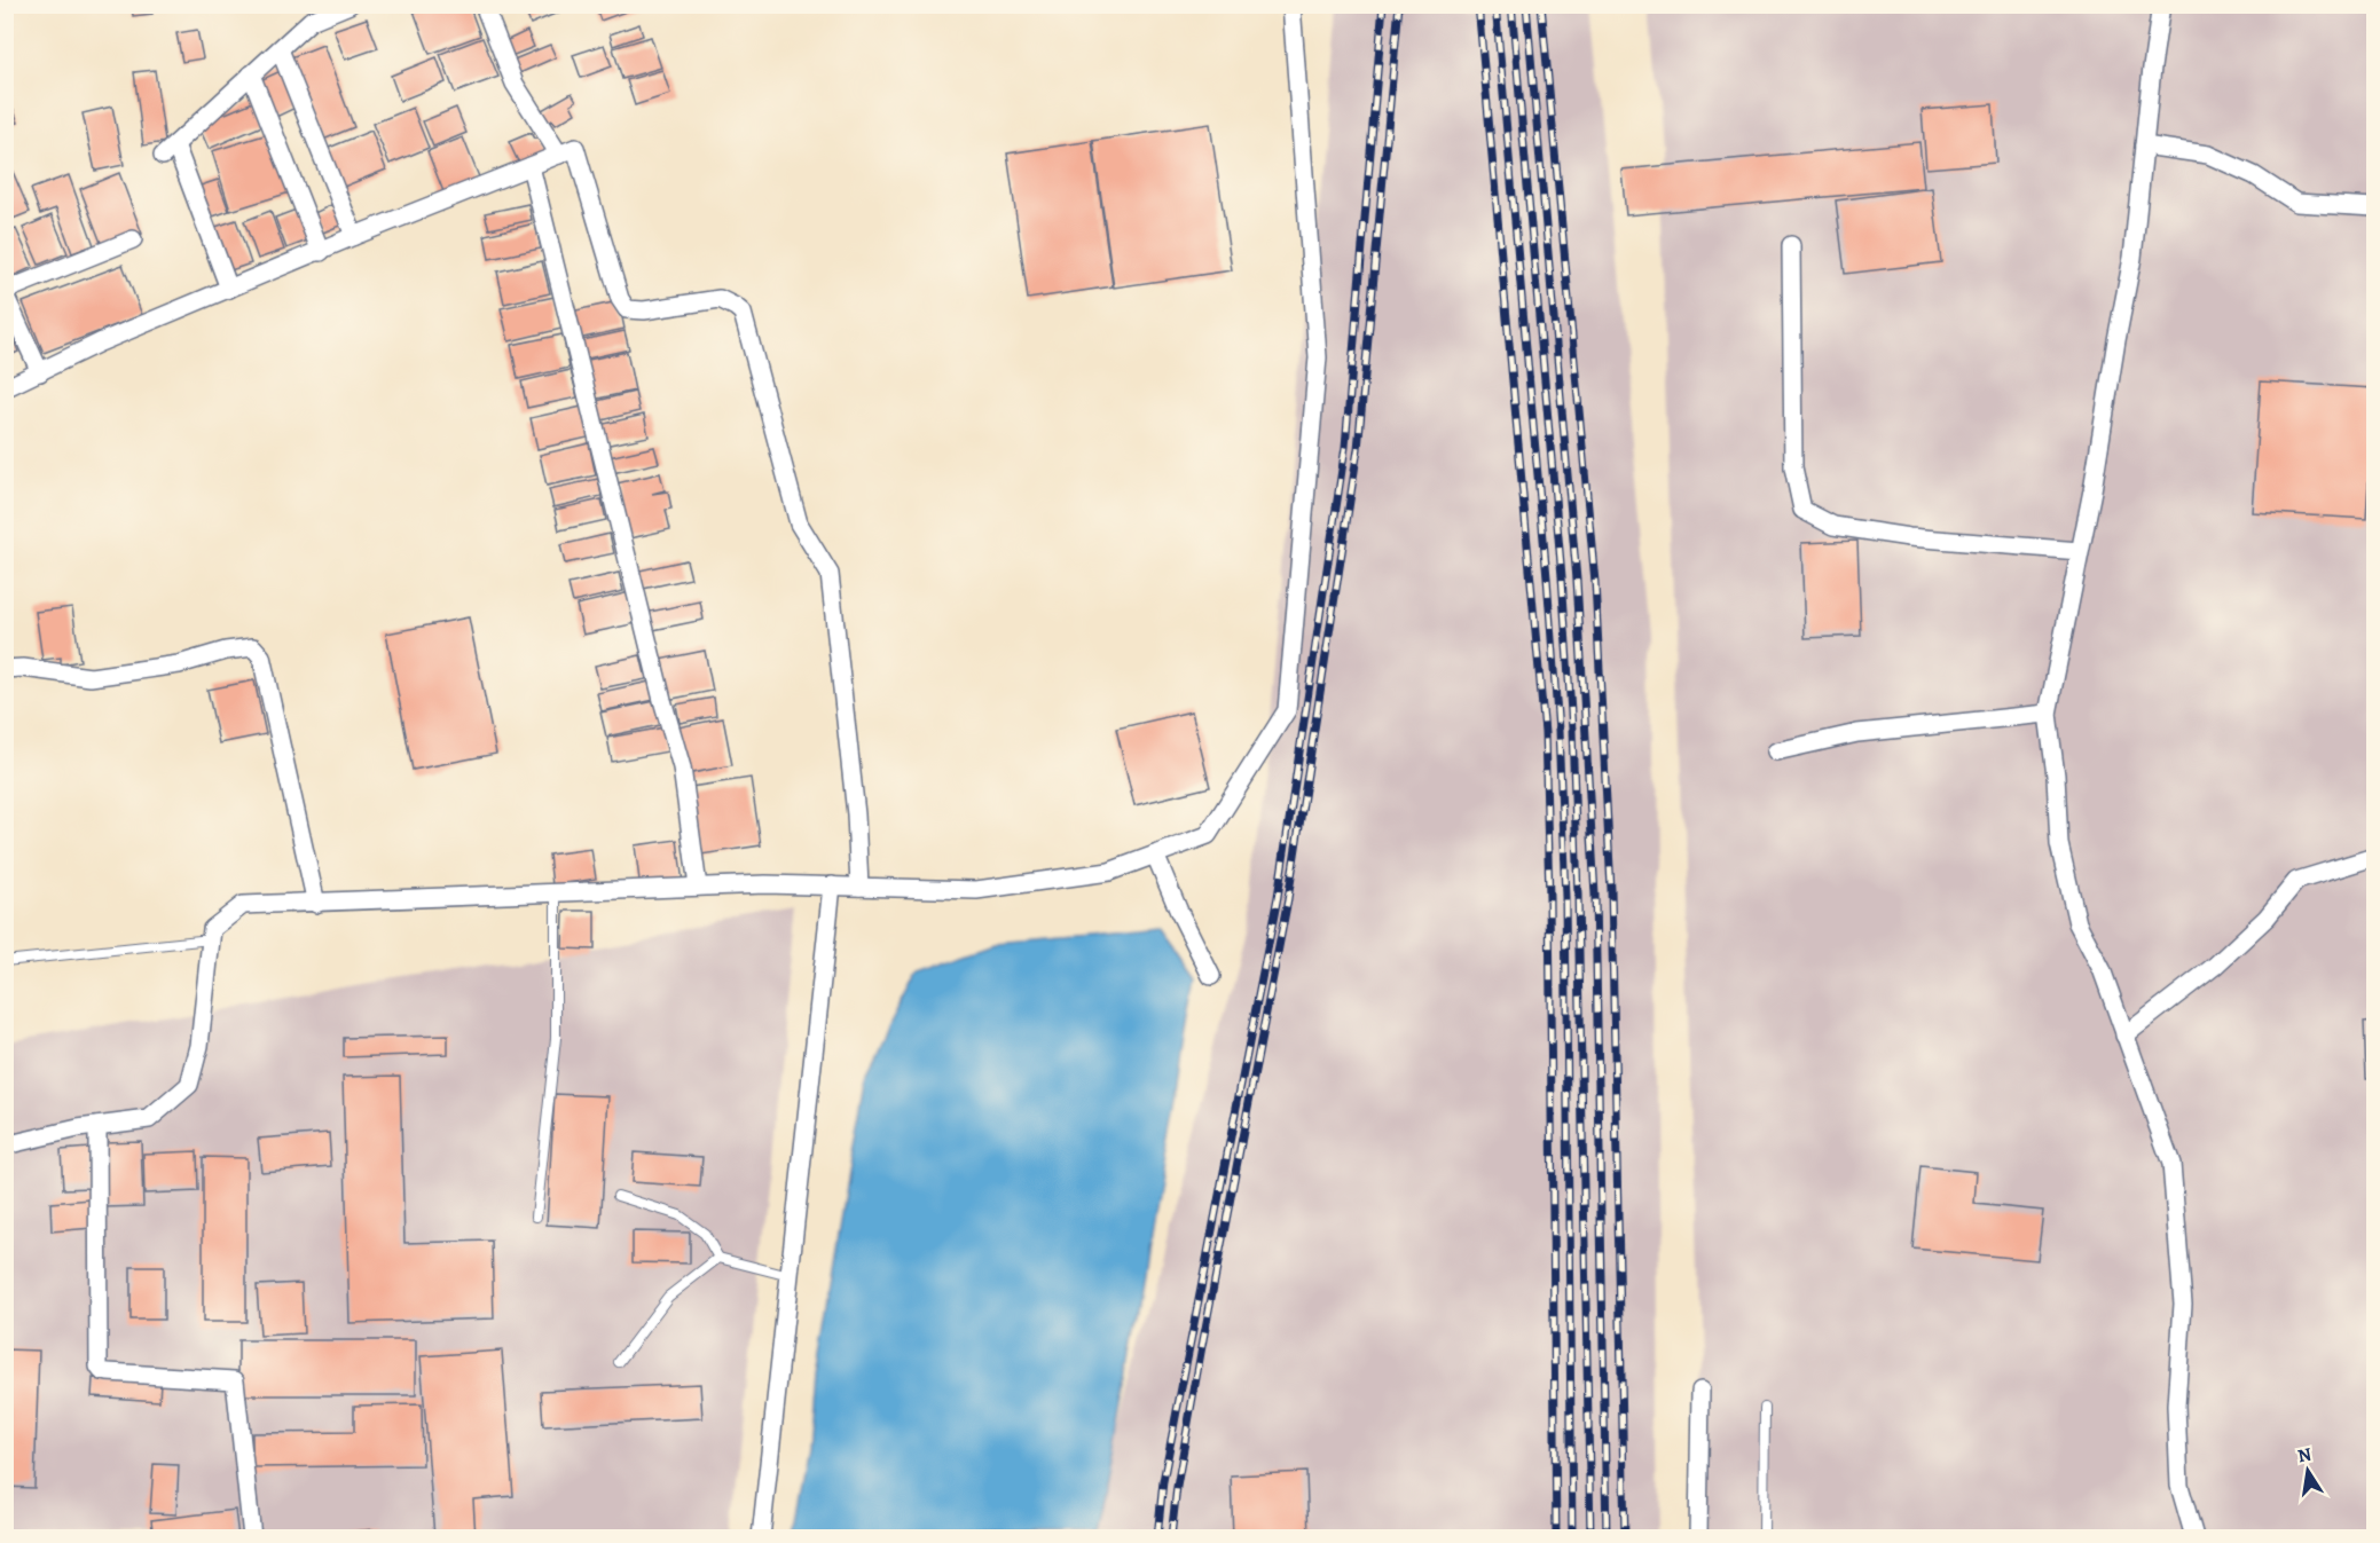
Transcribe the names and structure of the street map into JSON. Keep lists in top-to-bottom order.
{
  "north": "top"
}
